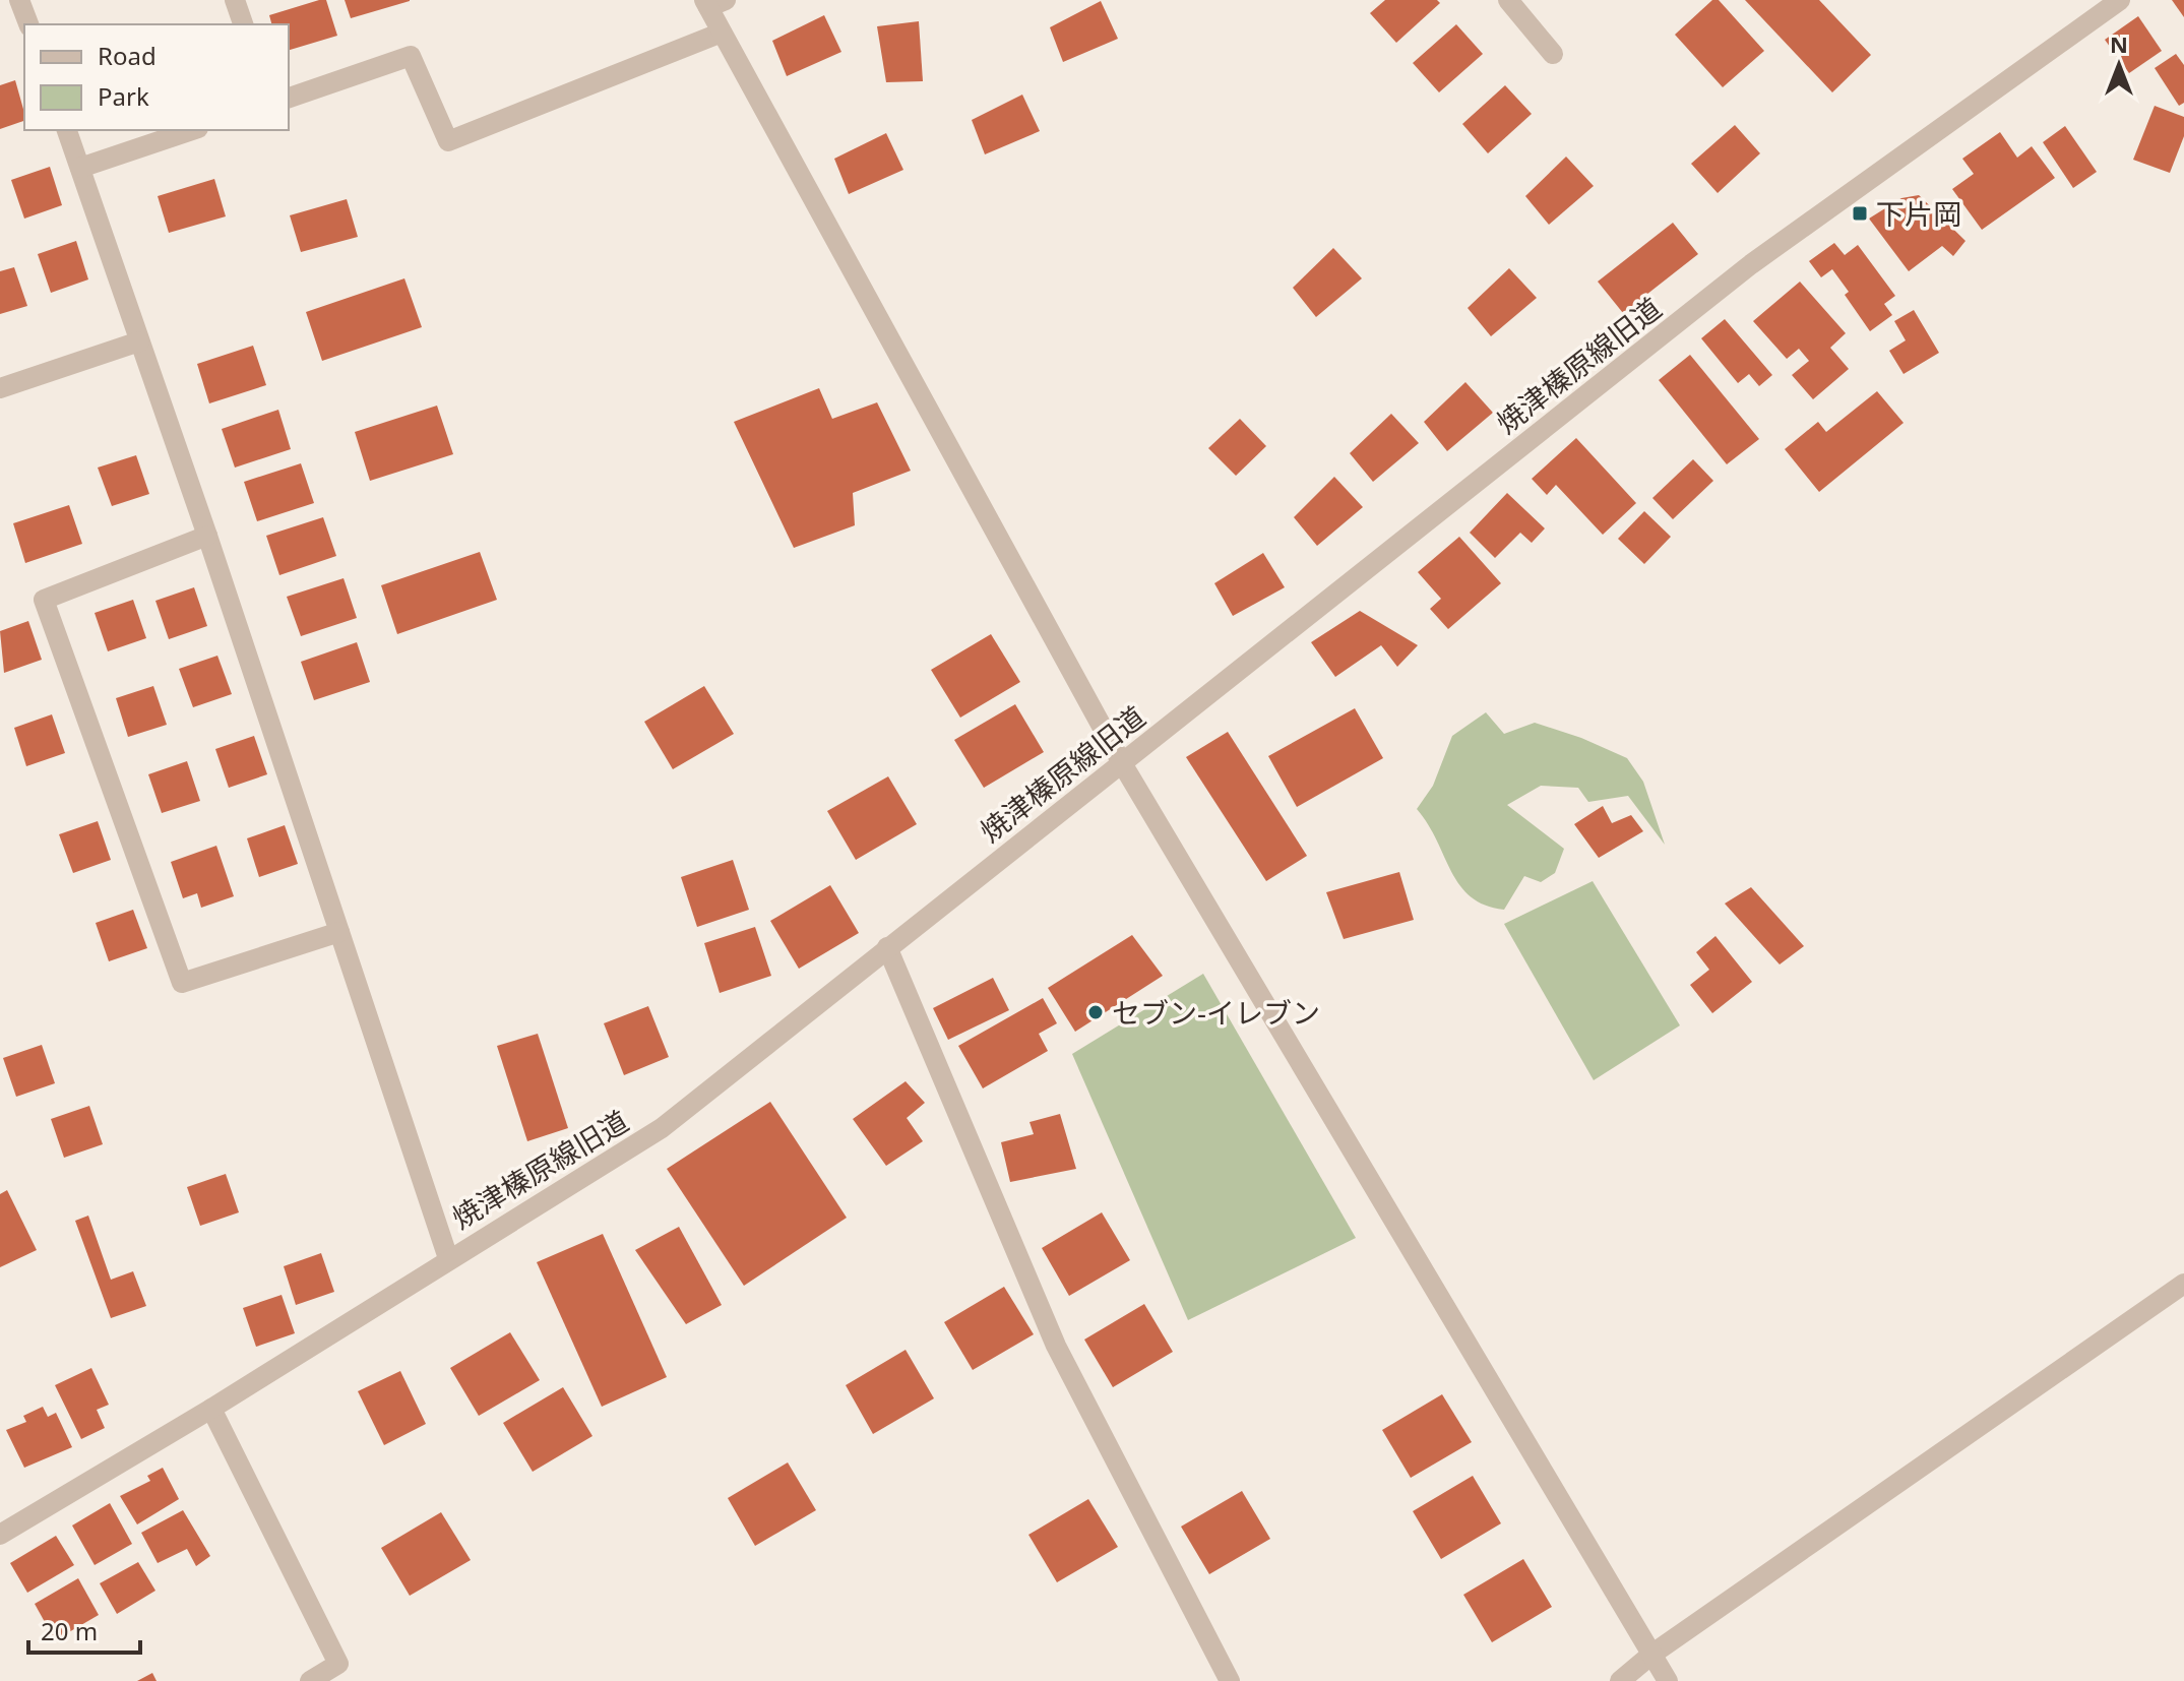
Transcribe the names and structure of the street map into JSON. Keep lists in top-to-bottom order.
{
  "streets": {
    "street": ["焼津榛原線旧道"]
  },
  "places": {
    "transit": ["下片岡"],
    "other": ["セブン-イレブン"]
  },
  "legend": ["Road", "Park"],
  "scale_bar": "20 m",
  "north": "top"
}
